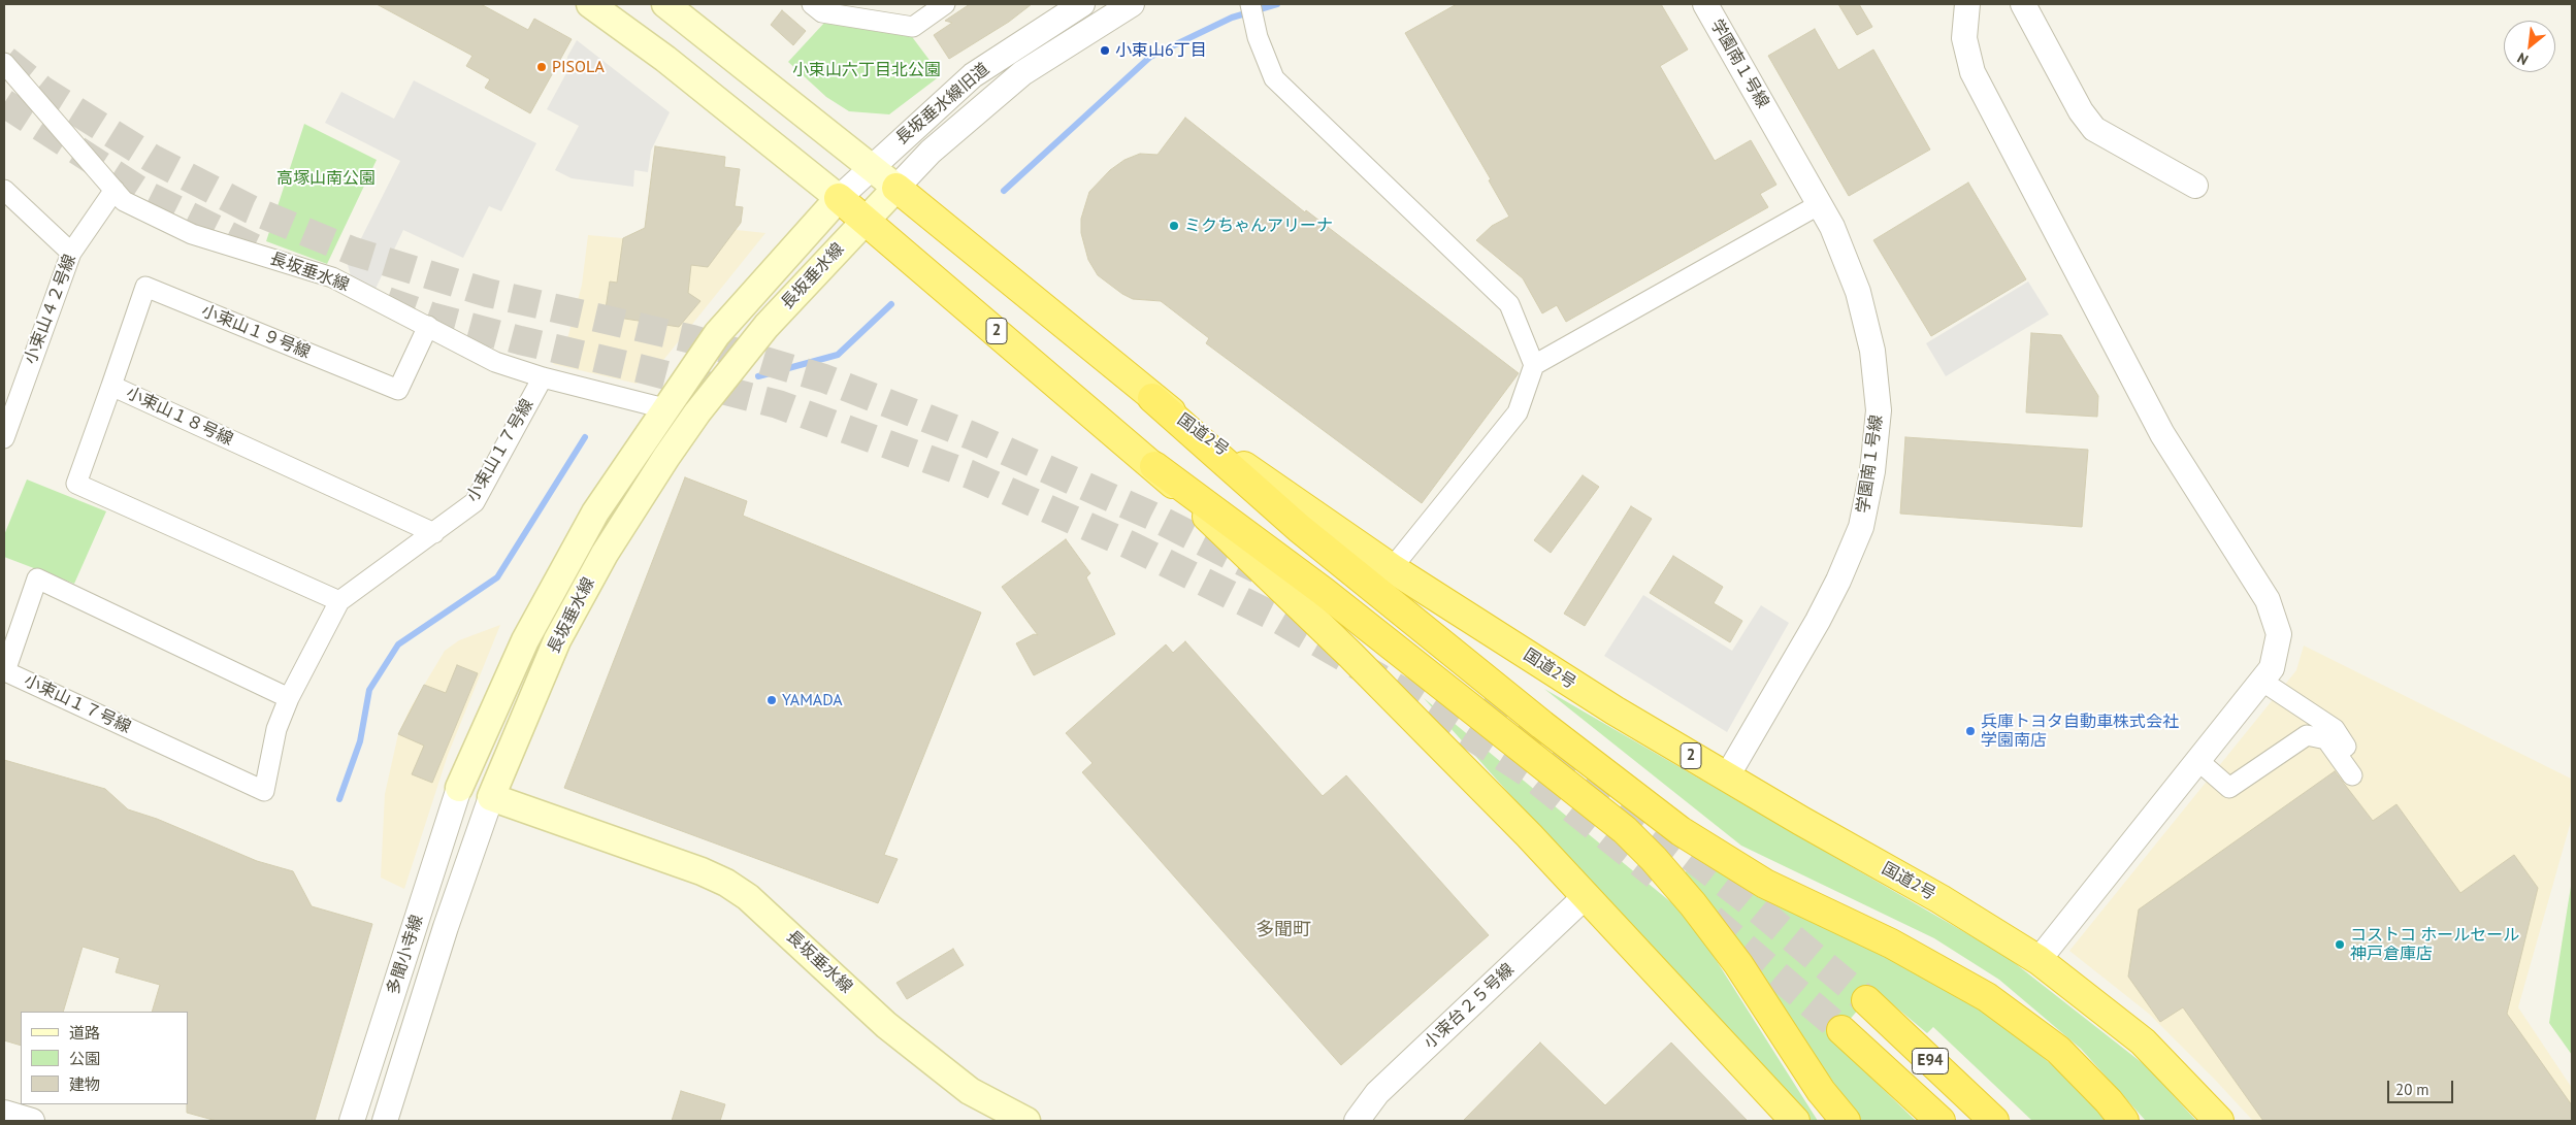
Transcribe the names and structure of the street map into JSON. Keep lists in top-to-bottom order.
{
  "streets": {
    "highway": ["2", "国道2号", "E94"],
    "main road": ["長坂垂水線"],
    "street": [
      "学園南１号線",
      "長坂垂水線旧道",
      "小束山４２号線",
      "小束山１９号線",
      "小束山１８号線",
      "小束山１７号線",
      "多聞小寺線",
      "小束台２５号線"
    ]
  },
  "crossings": [
    ["学園南１号線", "国道2号"],
    ["長坂垂水線旧道", "長坂垂水線"],
    ["長坂垂水線旧道", "2"],
    ["長坂垂水線旧道", "国道2号"],
    ["長坂垂水線", "小束山４２号線"],
    ["長坂垂水線", "2"],
    ["長坂垂水線", "小束山１９号線"],
    ["長坂垂水線", "国道2号"],
    ["長坂垂水線", "小束山１７号線"],
    ["長坂垂水線", "多聞小寺線"],
    ["2", "小束台２５号線"],
    ["小束山１９号線", "小束山１８号線"],
    ["小束山１８号線", "小束山１７号線"]
  ],
  "districts": ["多聞町"],
  "parks": ["小束山六丁目北公園", "高塚山南公園"],
  "places": [
    "小束山6丁目",
    "PISOLA",
    "ミクちゃんアリーナ",
    "YAMADA",
    "兵庫トヨタ自動車株式会社 学園南店",
    "コストコ ホールセール 神戸倉庫店"
  ],
  "legend": ["道路", "公園", "建物"],
  "scale_bar": "20 m",
  "north": "bottom left"
}
